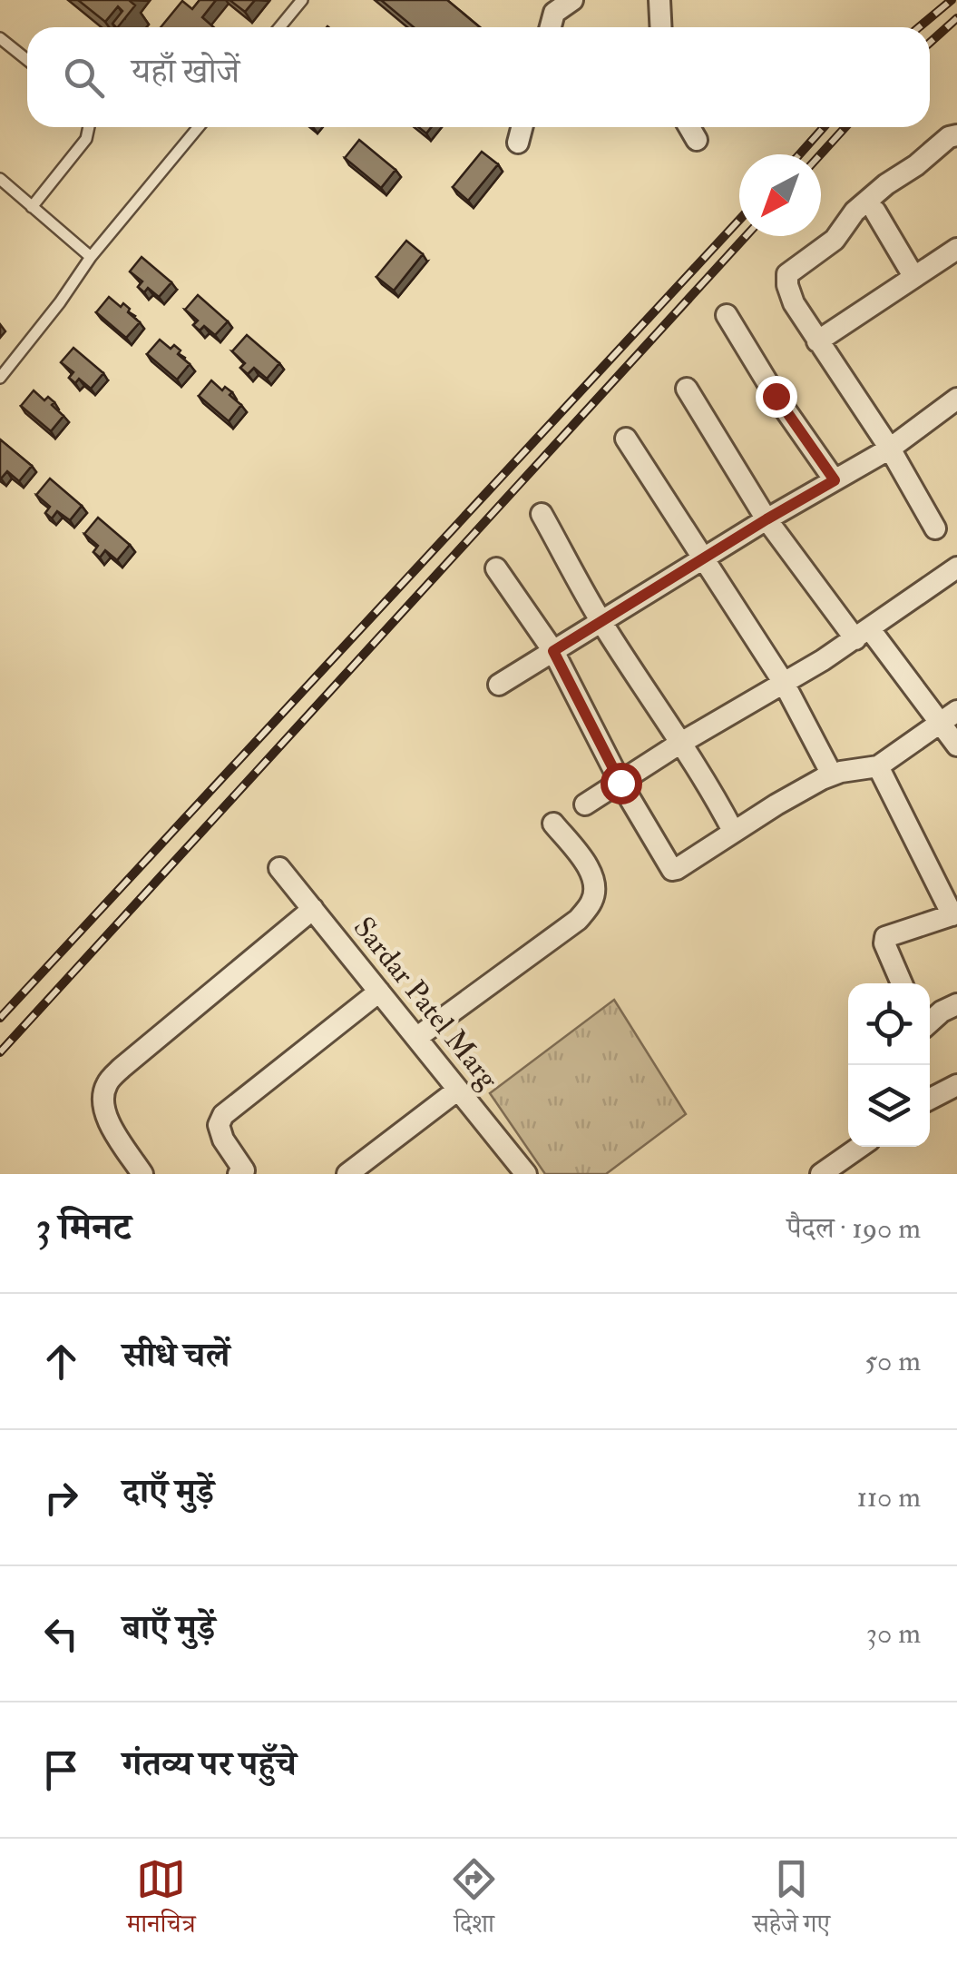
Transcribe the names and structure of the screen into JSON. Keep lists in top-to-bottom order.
{
  "streets": {
    "street": ["Sardar Patel Marg"]
  },
  "north": "bottom left",
  "page": {
    "search": "यहाँ खोजें",
    "heading": ["3 मिनट", "पैदल · 190 m"],
    "list": [
      ["सीधे चलें", "50 m"],
      ["दाएँ मुड़ें", "110 m"],
      ["बाएँ मुड़ें", "30 m"],
      "गंतव्य पर पहुँचे"
    ],
    "nav": ["मानचित्र", "दिशा", "सहेजे गए"]
  }
}
